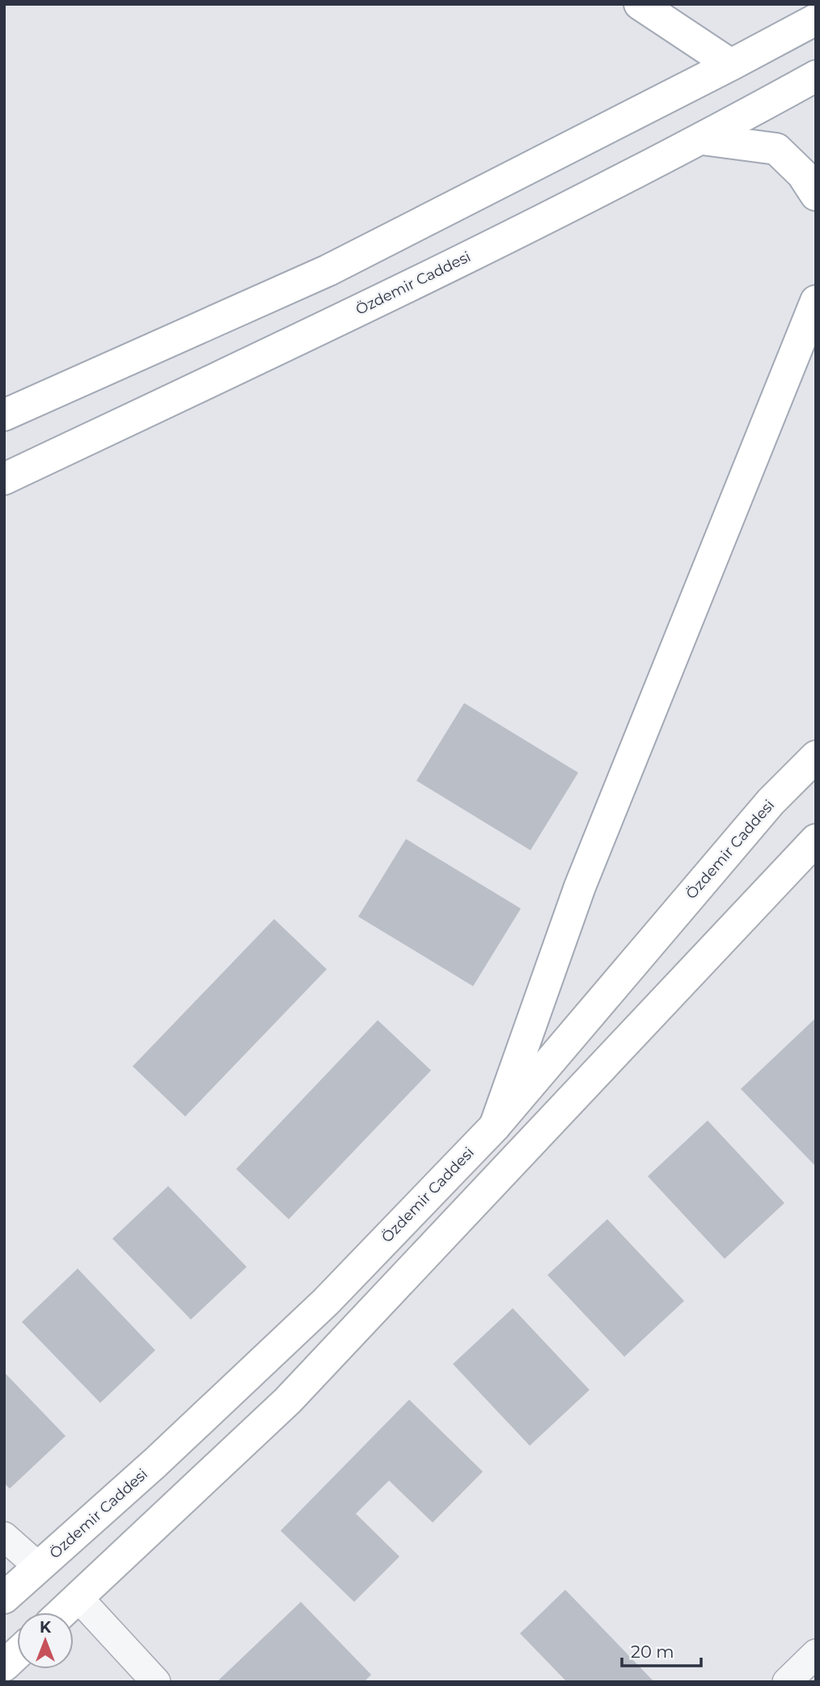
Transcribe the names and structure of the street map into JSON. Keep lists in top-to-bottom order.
{
  "streets": {
    "main road": ["Özdemir Caddesi"]
  },
  "scale_bar": "20 m",
  "north": "top"
}
